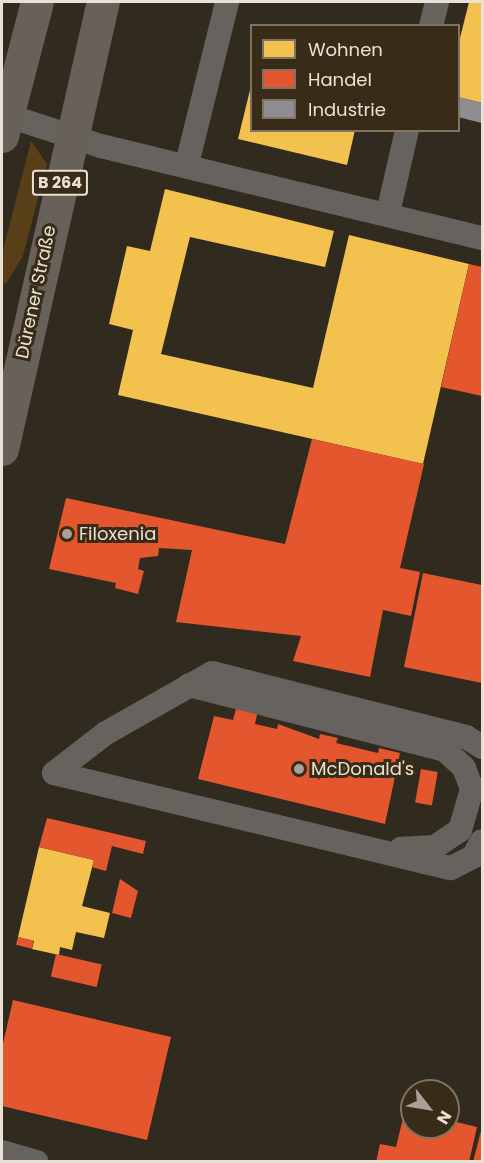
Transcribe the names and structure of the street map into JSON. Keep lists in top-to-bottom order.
{
  "streets": {
    "main road": ["B 264", "Dürener Straße"]
  },
  "places": ["Filoxenia", "McDonald's"],
  "legend": ["Wohnen", "Handel", "Industrie"],
  "north": "bottom right"
}
